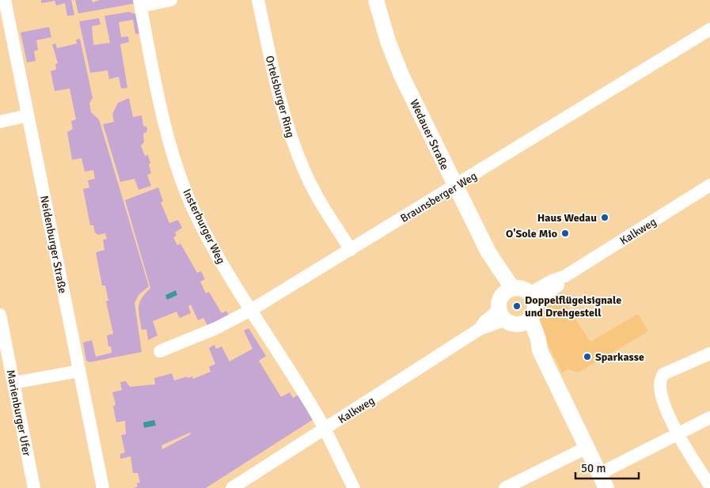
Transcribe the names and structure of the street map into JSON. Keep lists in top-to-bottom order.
{
  "streets": {
    "main road": ["Wedauer Straße"],
    "street": [
      "Ortelsburger Ring",
      "Braunsberger Weg",
      "Insterburger Weg",
      "Kalkweg",
      "Neidenburger Straße",
      "Marienburger Ufer"
    ]
  },
  "crossings": [
    ["Ortelsburger Ring", "Braunsberger Weg"],
    ["Wedauer Straße", "Braunsberger Weg"],
    ["Wedauer Straße", "Kalkweg"],
    ["Braunsberger Weg", "Insterburger Weg"],
    ["Insterburger Weg", "Kalkweg"]
  ],
  "places": [
    "Haus Wedau",
    "O'Sole Mio",
    "Doppelflügelsignale und Drehgestell",
    "Sparkasse"
  ],
  "scale_bar": "50 m"
}
